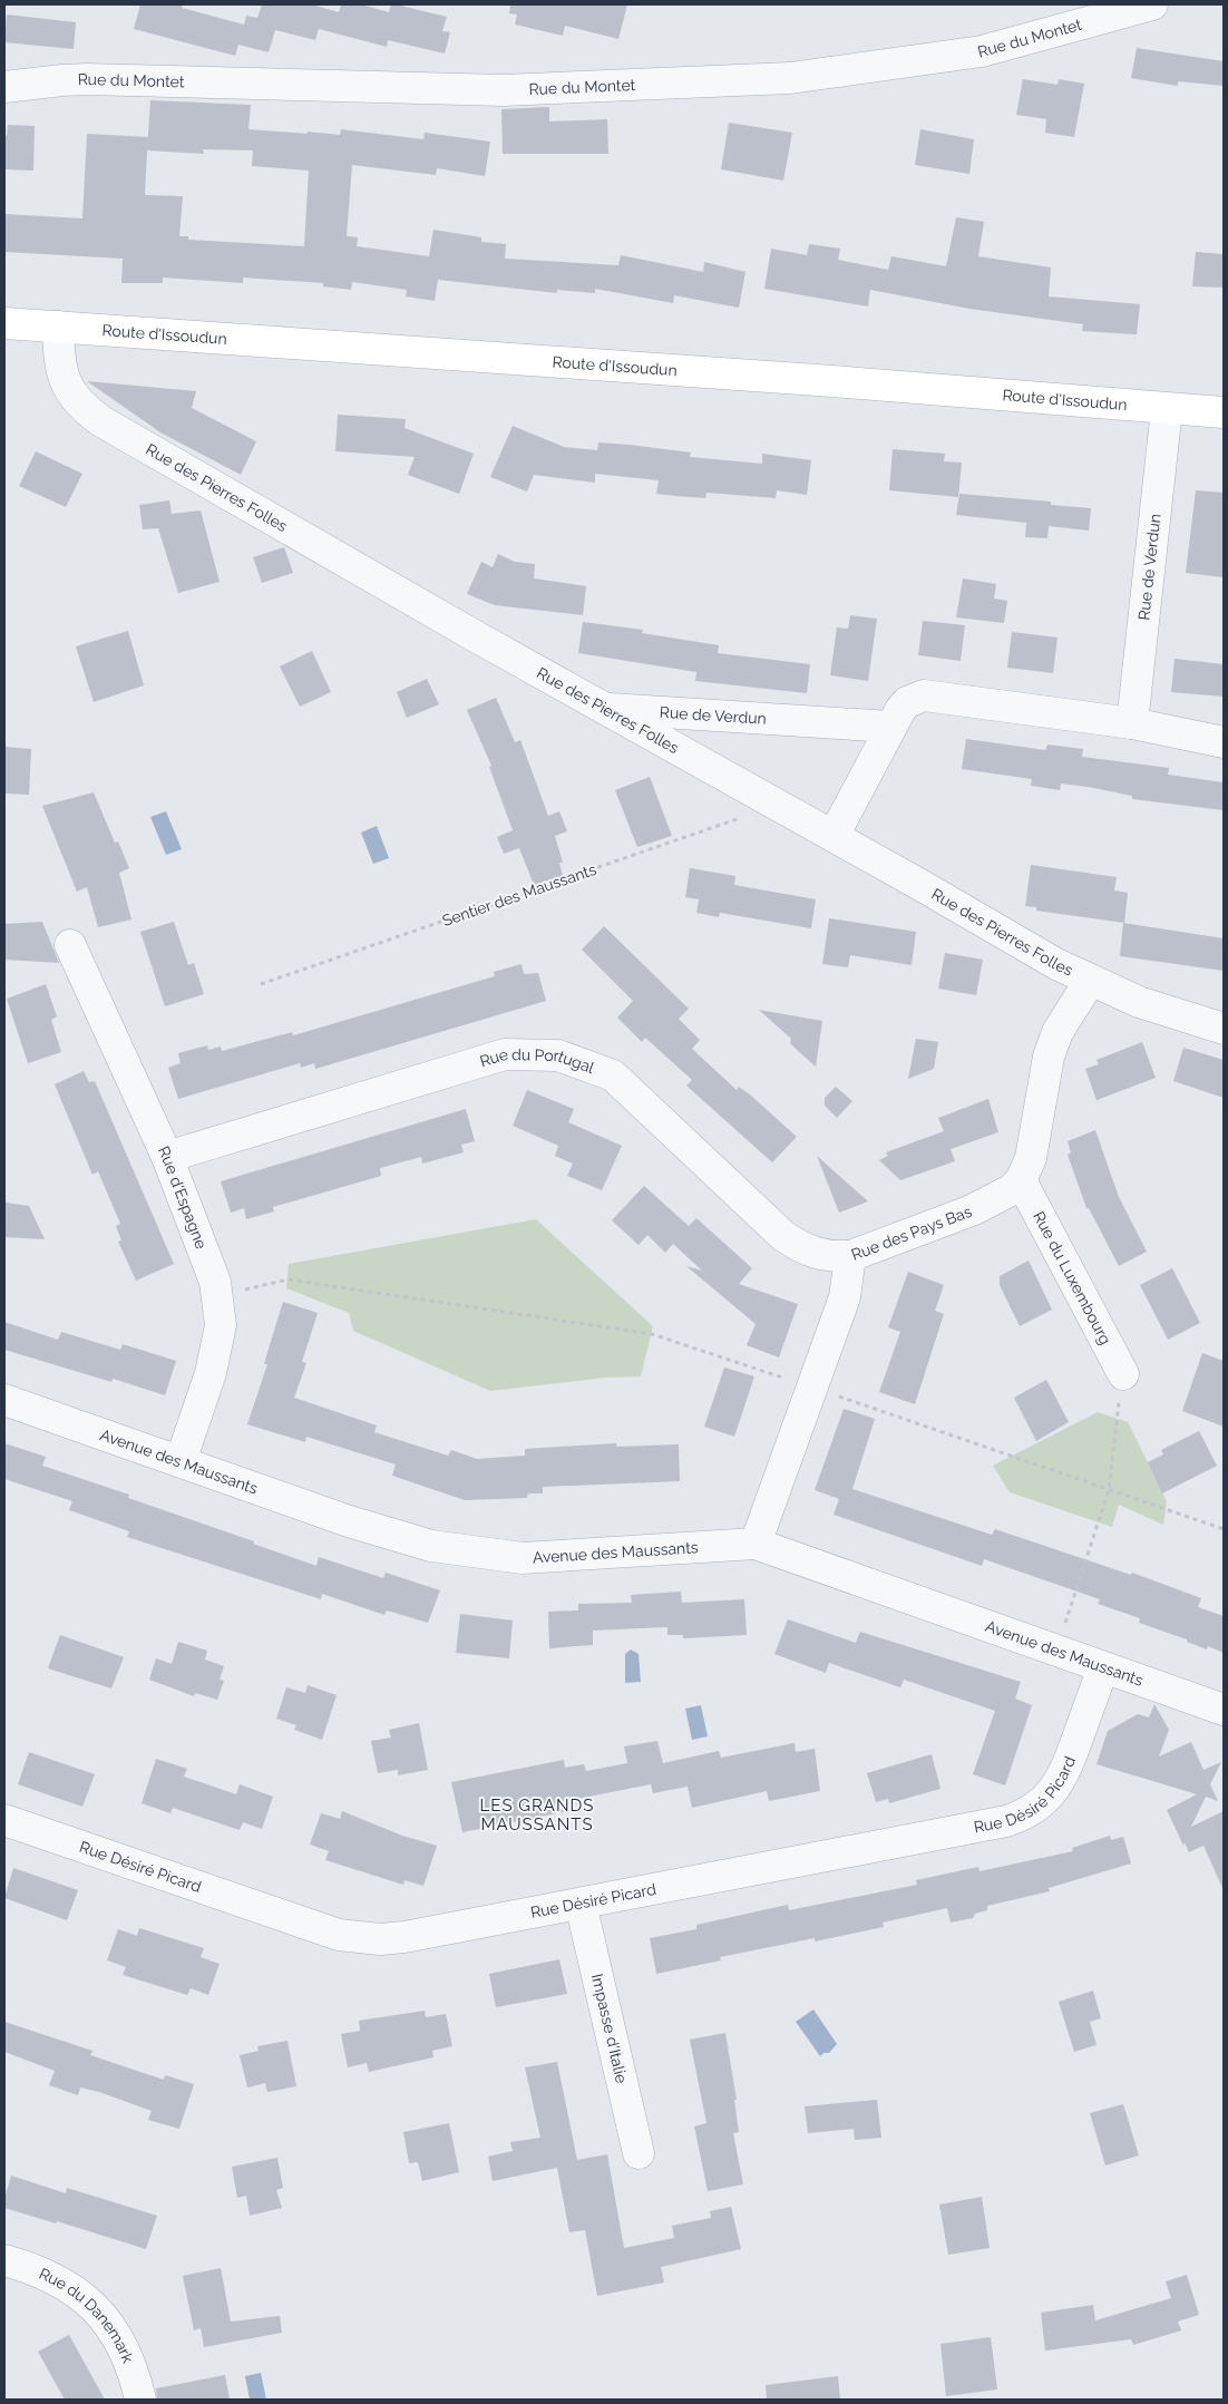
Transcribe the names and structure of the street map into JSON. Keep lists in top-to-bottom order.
{
  "streets": {
    "main road": ["Route d'Issoudun"],
    "street": [
      "Rue du Montet",
      "Rue des Pierres Folles",
      "Rue de Verdun",
      "Rue du Portugal",
      "Rue d'Espagne",
      "Rue des Pays Bas",
      "Rue du Luxembourg",
      "Avenue des Maussants",
      "Rue Désiré Picard",
      "Impasse d'Italie",
      "Rue du Danemark"
    ],
    "path": ["Sentier des Maussants"]
  },
  "crossings": [
    ["Route d'Issoudun", "Rue des Pierres Folles"],
    ["Route d'Issoudun", "Rue de Verdun"],
    ["Rue des Pierres Folles", "Rue de Verdun"],
    ["Rue des Pierres Folles", "Sentier des Maussants"],
    ["Rue des Pierres Folles", "Rue des Pays Bas"],
    ["Rue du Portugal", "Rue d'Espagne"],
    ["Rue du Portugal", "Rue des Pays Bas"],
    ["Rue d'Espagne", "Avenue des Maussants"],
    ["Rue des Pays Bas", "Rue du Luxembourg"],
    ["Rue des Pays Bas", "Avenue des Maussants"],
    ["Avenue des Maussants", "Rue Désiré Picard"],
    ["Rue Désiré Picard", "Impasse d'Italie"]
  ],
  "districts": ["LES GRANDS MAUSSANTS"]
}
